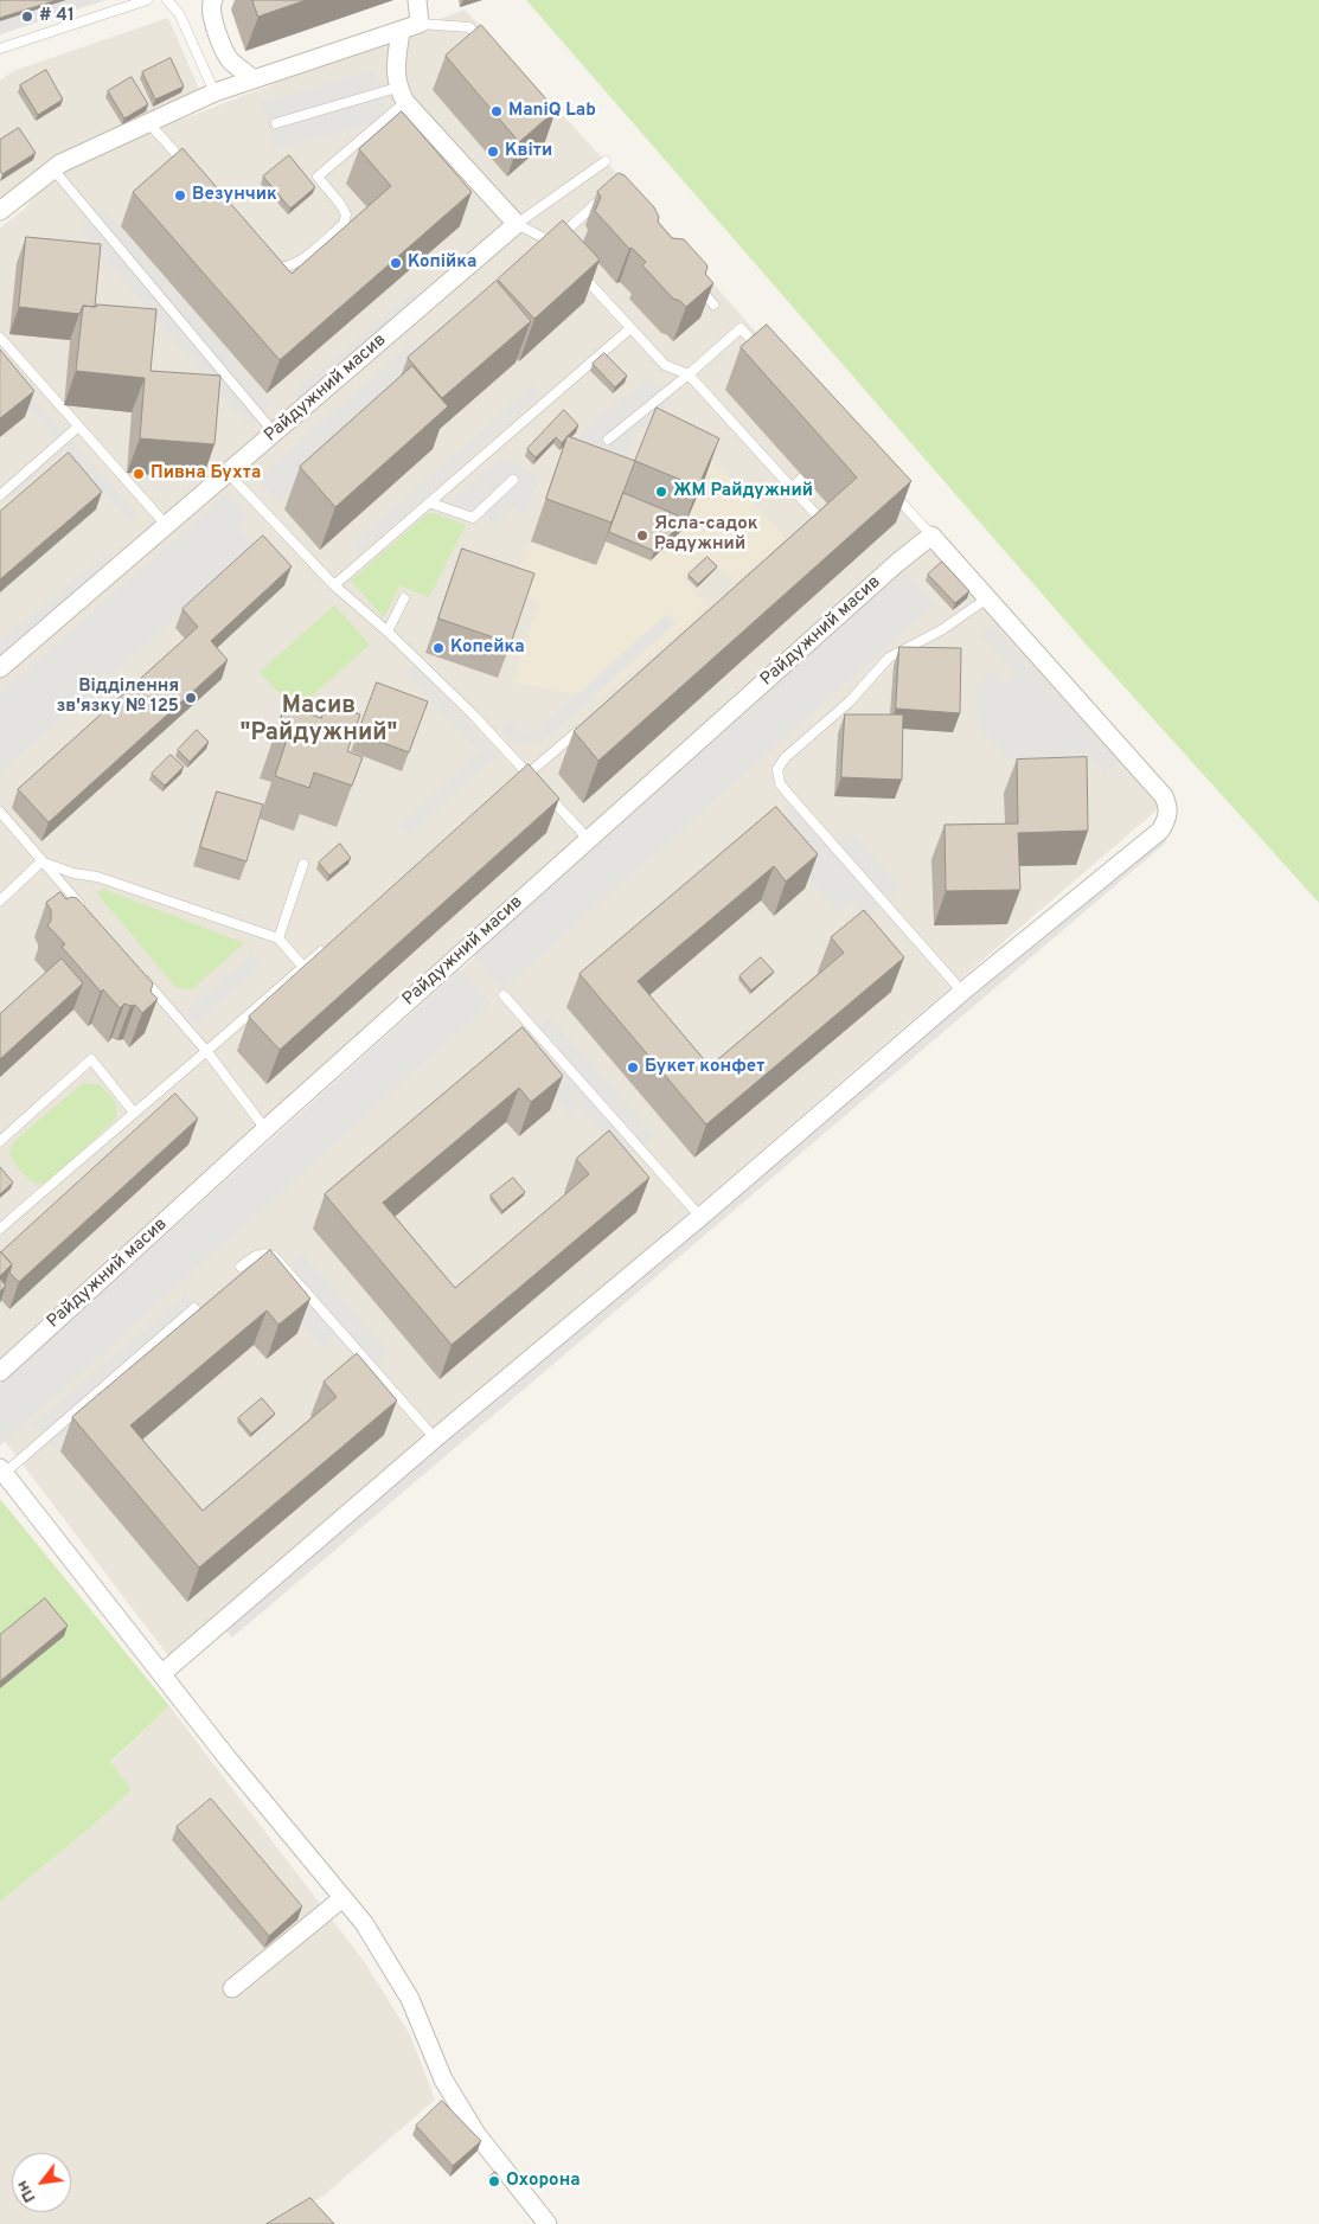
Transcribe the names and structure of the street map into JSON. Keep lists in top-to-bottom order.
{
  "streets": {
    "street": ["Райдужний масив"]
  },
  "districts": ["Масив \"Райдужний\""],
  "places": [
    "# 41",
    "ManiQ Lab",
    "Квіти",
    "Везунчик",
    "Копійка",
    "Пивна Бухта",
    "ЖМ Райдужний",
    "Ясла-садок Радужний",
    "Копейка",
    "Відділення зв'язку № 125",
    "Букет конфет",
    "Охорона"
  ],
  "north": "bottom left"
}
